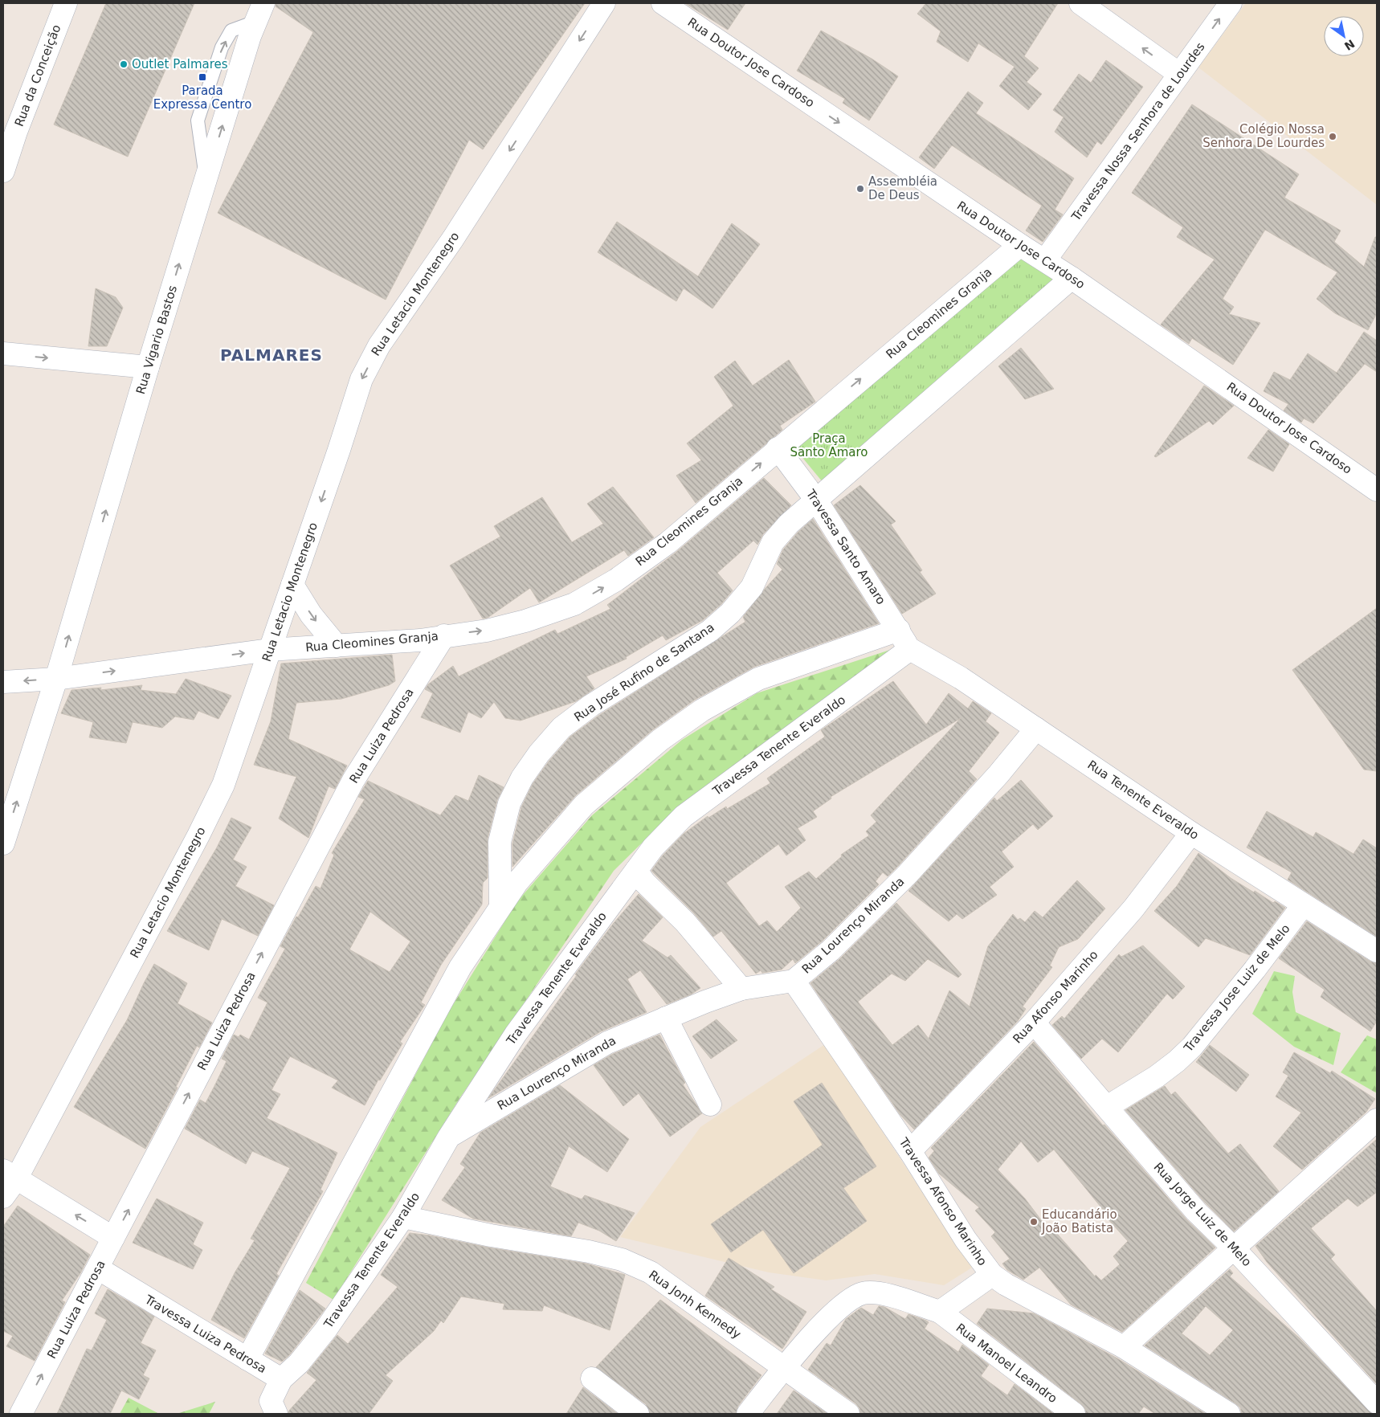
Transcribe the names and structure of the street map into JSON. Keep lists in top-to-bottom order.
{
  "streets": {
    "street": [
      "Rua Doutor Jose Cardoso",
      "Rua da Conceição",
      "Travessa Nossa Senhora de Lourdes",
      "Rua Letacio Montenegro",
      "Rua Cleomines Granja",
      "Rua Vigario Bastos",
      "Travessa Santo Amaro",
      "Rua José Rufino de Santana",
      "Rua Luiza Pedrosa",
      "Travessa Tenente Everaldo",
      "Rua Tenente Everaldo",
      "Rua Lourenço Miranda",
      "Travessa Jose Luiz de Melo",
      "Rua Afonso Marinho",
      "Travessa Afonso Marinho",
      "Rua Jorge Luiz de Melo",
      "Rua Jonh Kennedy",
      "Travessa Luiza Pedrosa",
      "Rua Manoel Leandro"
    ]
  },
  "crossings": [
    ["Rua Doutor Jose Cardoso", "Travessa Nossa Senhora de Lourdes"],
    ["Rua Doutor Jose Cardoso", "Rua Cleomines Granja"],
    ["Rua Letacio Montenegro", "Rua Cleomines Granja"],
    ["Rua Cleomines Granja", "Rua Vigario Bastos"],
    ["Rua Cleomines Granja", "Travessa Santo Amaro"],
    ["Rua Cleomines Granja", "Rua Luiza Pedrosa"],
    ["Travessa Santo Amaro", "Rua José Rufino de Santana"],
    ["Travessa Santo Amaro", "Travessa Tenente Everaldo"],
    ["Travessa Santo Amaro", "Rua Tenente Everaldo"],
    ["Rua Luiza Pedrosa", "Travessa Luiza Pedrosa"],
    ["Travessa Tenente Everaldo", "Rua Tenente Everaldo"],
    ["Travessa Tenente Everaldo", "Rua Lourenço Miranda"],
    ["Travessa Tenente Everaldo", "Rua Jonh Kennedy"],
    ["Travessa Tenente Everaldo", "Travessa Luiza Pedrosa"],
    ["Rua Tenente Everaldo", "Rua Lourenço Miranda"],
    ["Rua Tenente Everaldo", "Travessa Jose Luiz de Melo"],
    ["Rua Tenente Everaldo", "Rua Afonso Marinho"],
    ["Rua Lourenço Miranda", "Travessa Afonso Marinho"],
    ["Travessa Jose Luiz de Melo", "Rua Jorge Luiz de Melo"],
    ["Rua Afonso Marinho", "Travessa Afonso Marinho"],
    ["Rua Afonso Marinho", "Rua Jorge Luiz de Melo"],
    ["Rua Jonh Kennedy", "Rua Manoel Leandro"]
  ],
  "one_way": ["Rua Doutor Jose Cardoso", "Rua Letacio Montenegro", "Rua Vigario Bastos"],
  "districts": ["PALMARES"],
  "parks": ["Praça Santo Amaro"],
  "places": {
    "other": [
      "Outlet Palmares",
      "Colégio Nossa Senhora De Lourdes",
      "Assembléia De Deus",
      "Educandário João Batista"
    ],
    "transit": ["Parada Expressa Centro"]
  },
  "north": "bottom right"
}
